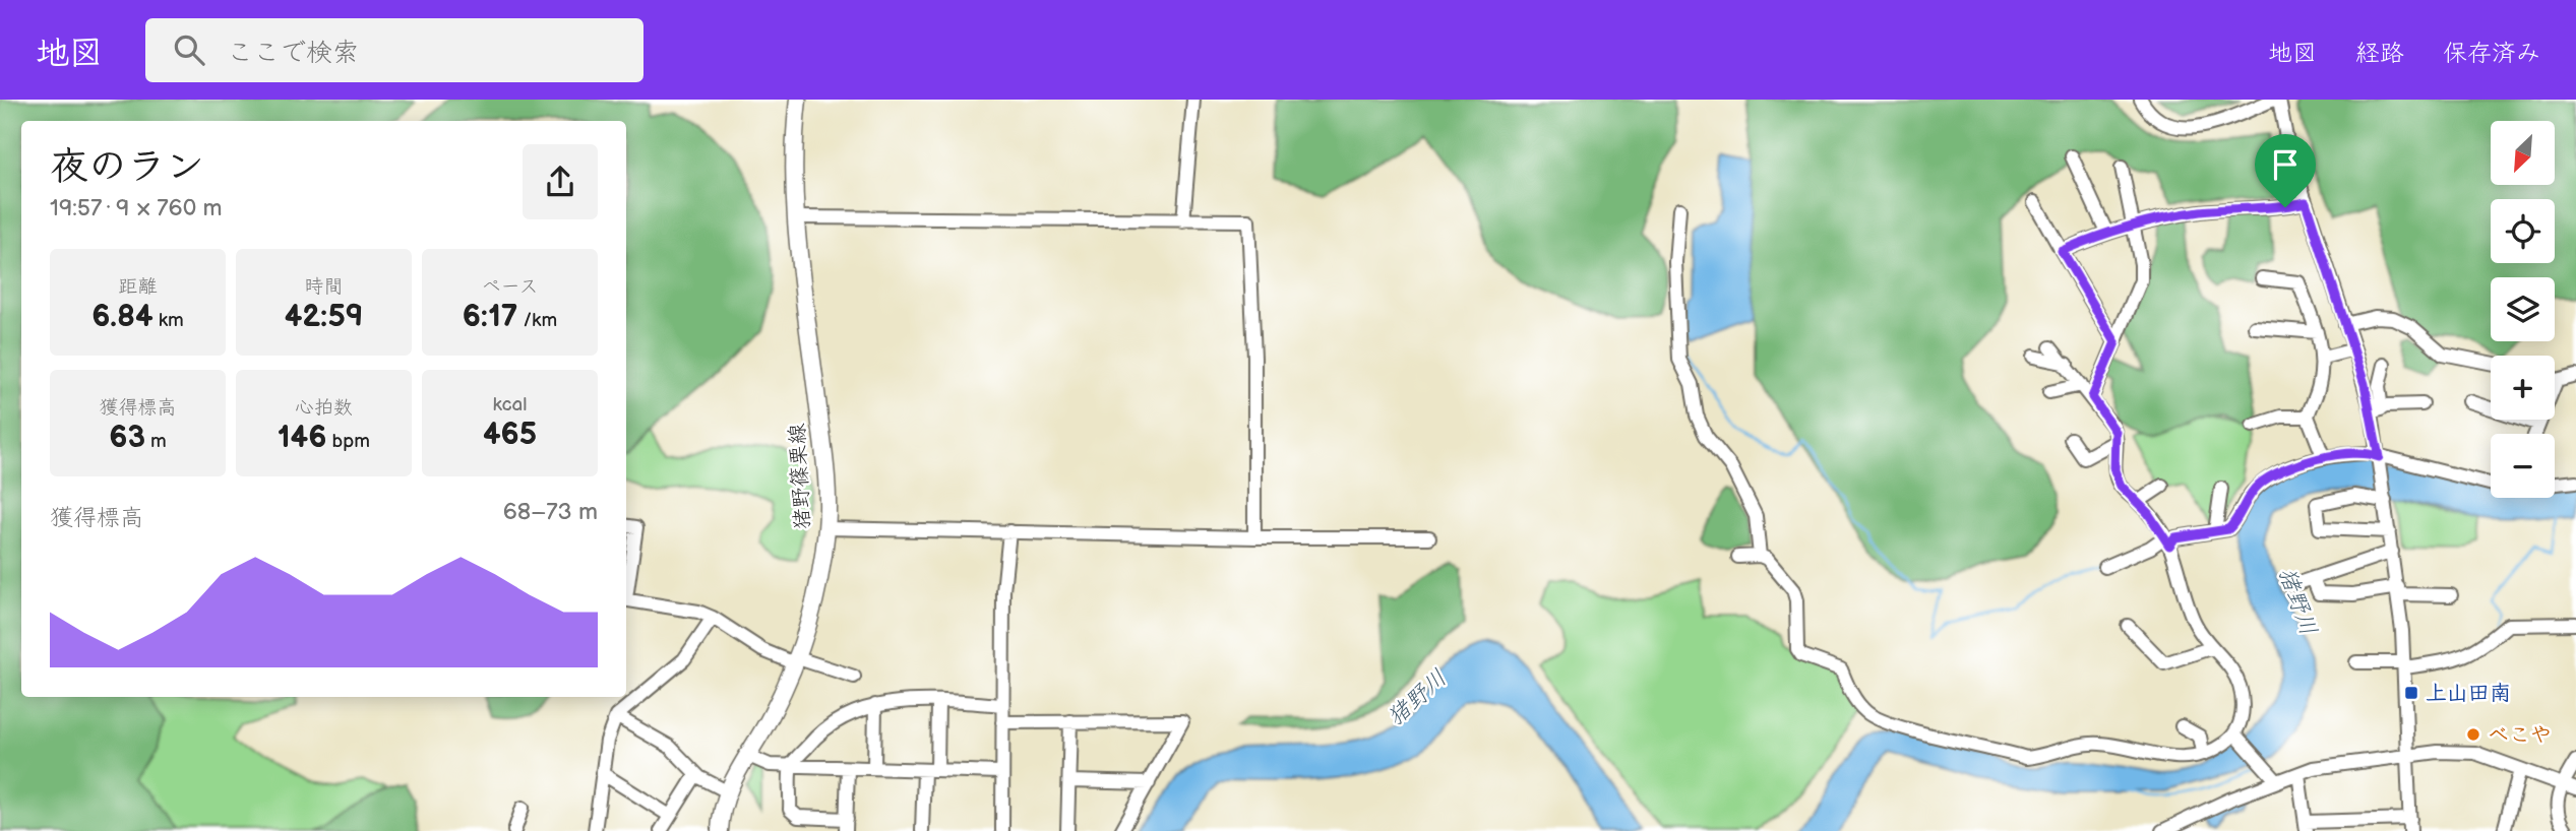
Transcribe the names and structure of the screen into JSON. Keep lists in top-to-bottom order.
{
  "streets": {
    "main road": ["猪野篠栗線"]
  },
  "water": ["猪野川"],
  "places": {
    "transit": ["上山田南"],
    "other": ["べこや"]
  },
  "north": "bottom left",
  "page": {
    "header": "地図",
    "search": "ここで検索",
    "nav": ["地図", "経路", "保存済み"],
    "map_buttons": ["+", "−"],
    "heading": ["夜のラン", "19:57 · 9 × 760 m"],
    "stats": [
      ["距離", "6.84 km"],
      ["時間", "42:59"],
      ["ペース", "6:17 /km"],
      ["獲得標高", "63 m"],
      ["心拍数", "146 bpm"],
      ["kcal", "465"]
    ],
    "chart": ["獲得標高", "68–73 m"]
  }
}
